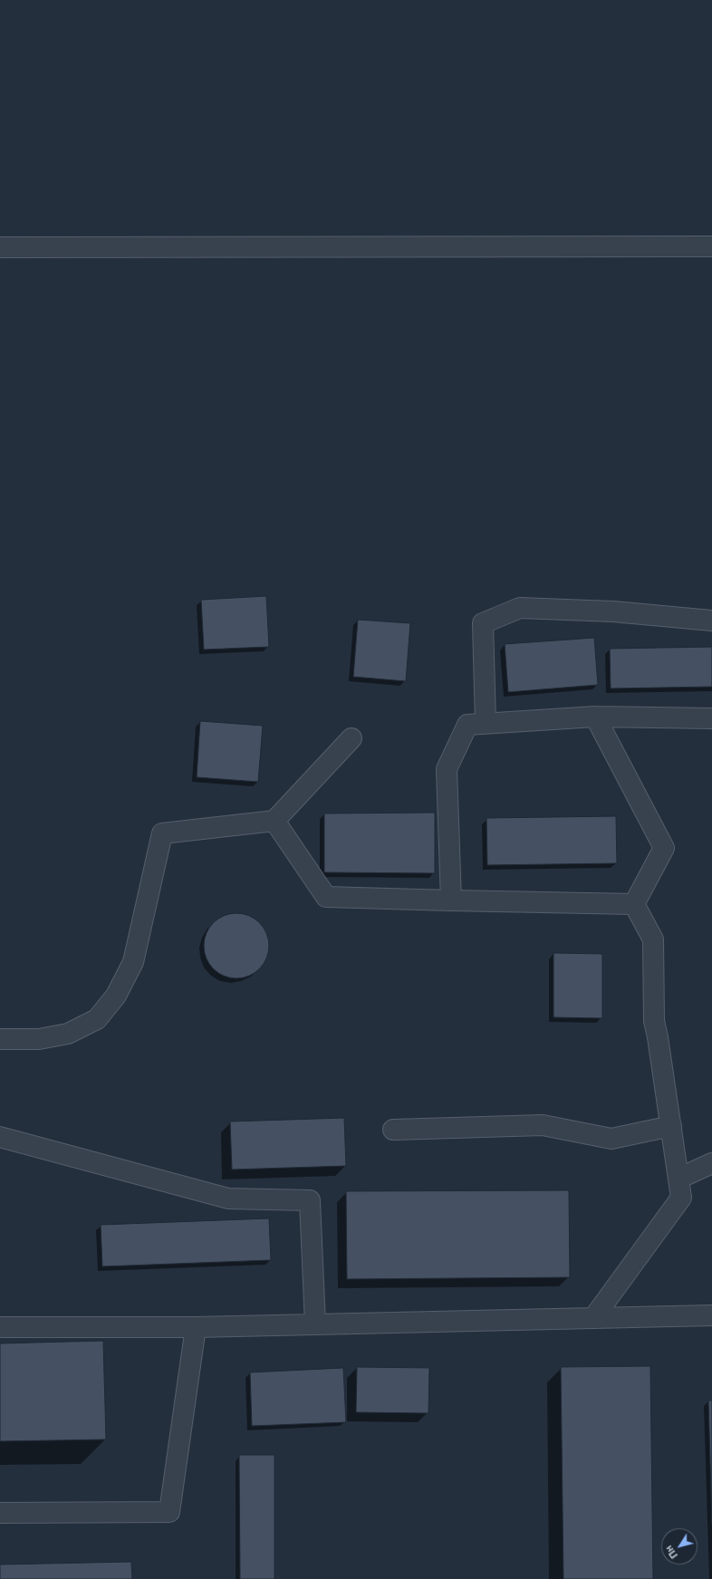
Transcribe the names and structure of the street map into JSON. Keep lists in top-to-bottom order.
{
  "north": "bottom left"
}
